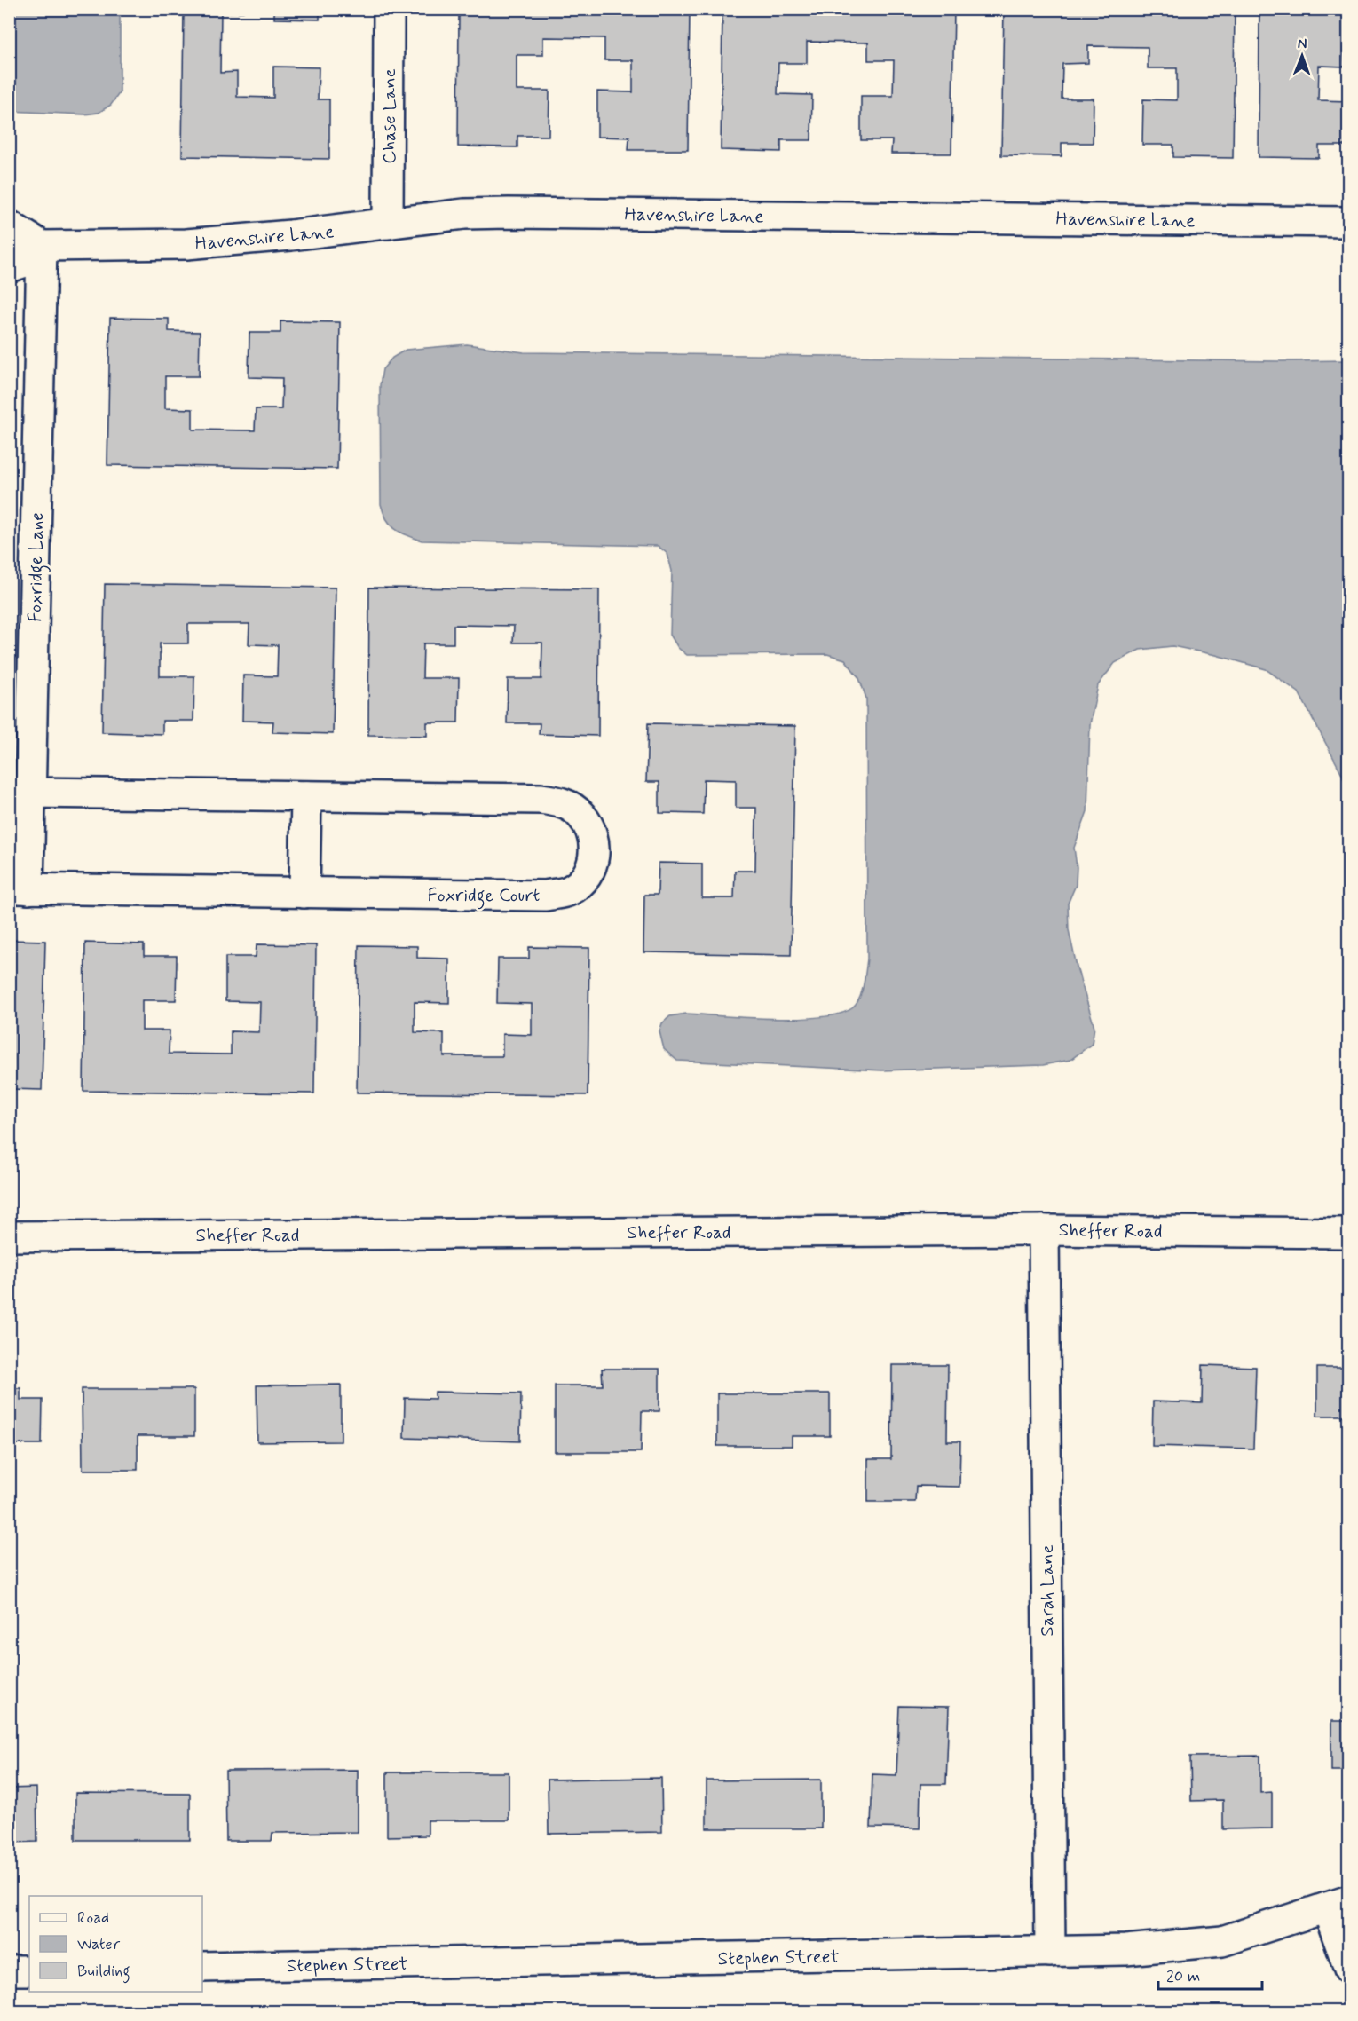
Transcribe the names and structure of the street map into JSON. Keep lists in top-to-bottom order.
{
  "streets": {
    "street": [
      "Chase Lane",
      "Havenshire Lane",
      "Foxridge Lane",
      "Foxridge Court",
      "Sheffer Road",
      "Sarah Lane",
      "Stephen Street"
    ]
  },
  "crossings": [
    ["Chase Lane", "Havenshire Lane"],
    ["Havenshire Lane", "Foxridge Lane"],
    ["Foxridge Lane", "Foxridge Court"],
    ["Sheffer Road", "Sarah Lane"],
    ["Sarah Lane", "Stephen Street"]
  ],
  "legend": ["Road", "Water", "Building"],
  "scale_bar": "20 m",
  "north": "top"
}
